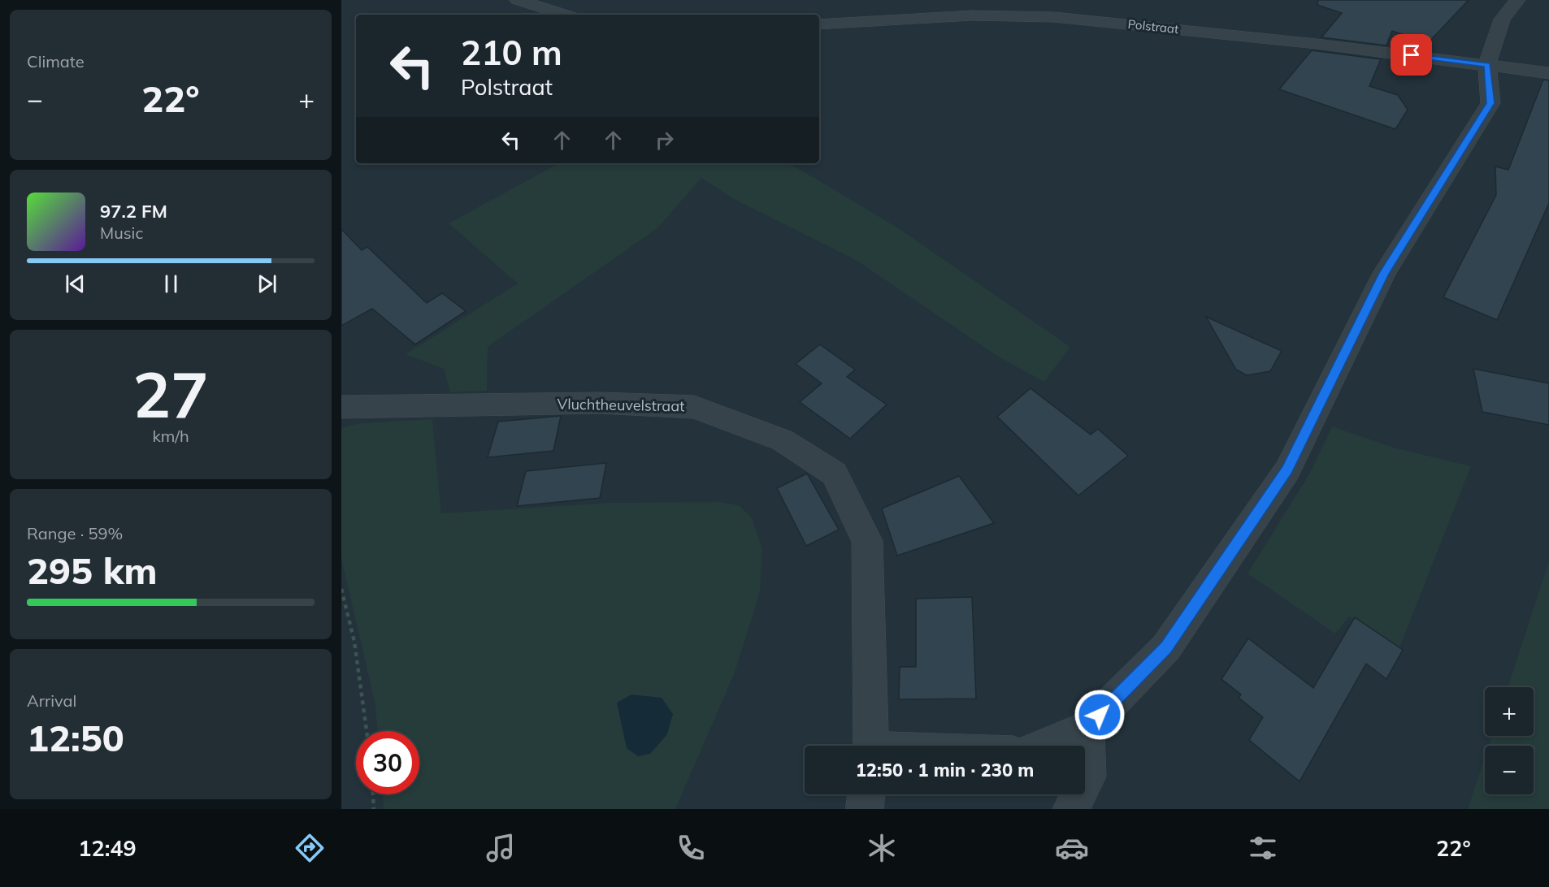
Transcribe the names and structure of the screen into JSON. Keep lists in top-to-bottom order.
{
  "streets": {
    "street": ["Polstraat", "Vluchtheuvelstraat"]
  },
  "page": {
    "tile": [
      "Climate",
      ["27", "km/h"],
      ["Range · 59%", "295 km"],
      ["Arrival", "12:50"]
    ],
    "turn": ["210 m", "Polstraat"],
    "heat": ["−", "22°", "+"],
    "song": ["97.2 FM", "Music"],
    "map_buttons": ["+", "−"],
    "limit": "30",
    "trip": "12:50 · 1 min · 230 m",
    "tabs": ["12:49", "22°"]
  }
}
